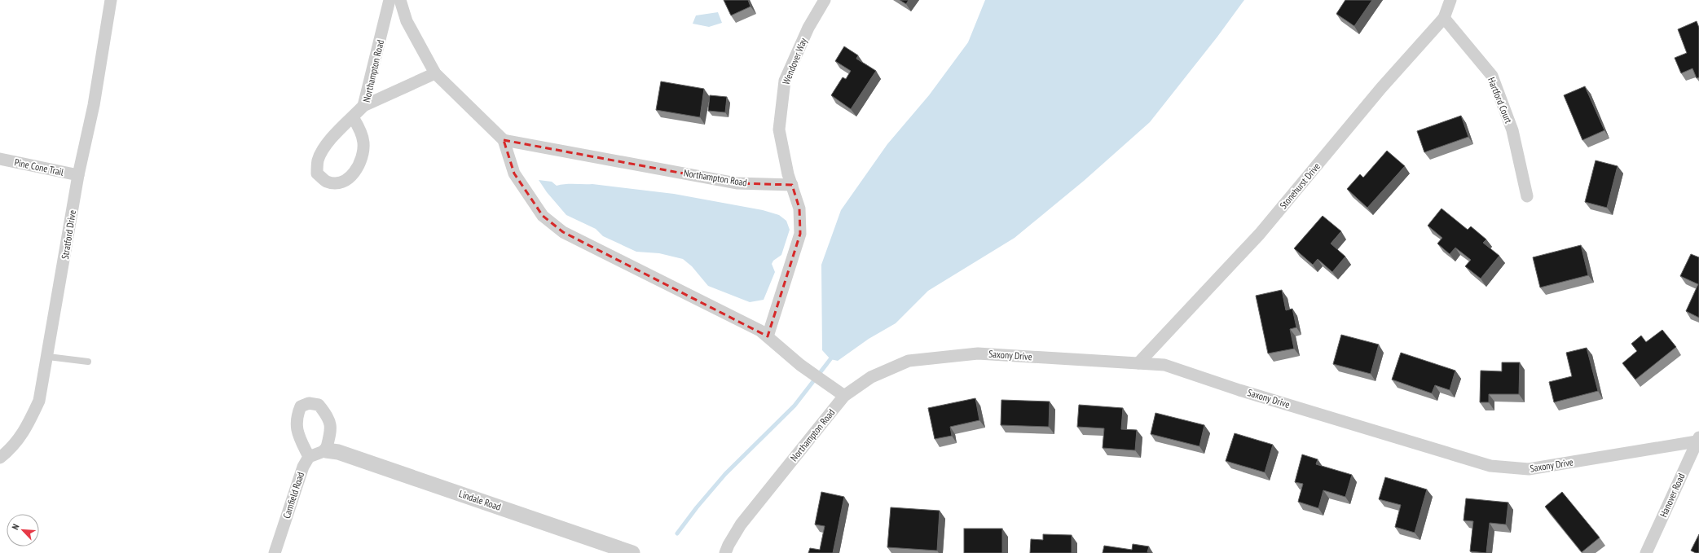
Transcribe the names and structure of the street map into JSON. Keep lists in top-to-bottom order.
{
  "streets": {
    "street": [
      "Wendover Way",
      "Northampton Road",
      "Hartford Court",
      "Pine Cone Trail",
      "Stonehurst Drive",
      "Stratford Drive",
      "Saxony Drive",
      "Camfield Road",
      "Hanover Road",
      "Lindale Road"
    ]
  },
  "crossings": [
    ["Wendover Way", "Northampton Road"],
    ["Northampton Road", "Saxony Drive"],
    ["Hartford Court", "Stonehurst Drive"],
    ["Pine Cone Trail", "Stratford Drive"],
    ["Stonehurst Drive", "Saxony Drive"],
    ["Saxony Drive", "Hanover Road"],
    ["Camfield Road", "Lindale Road"]
  ],
  "north": "top left"
}
